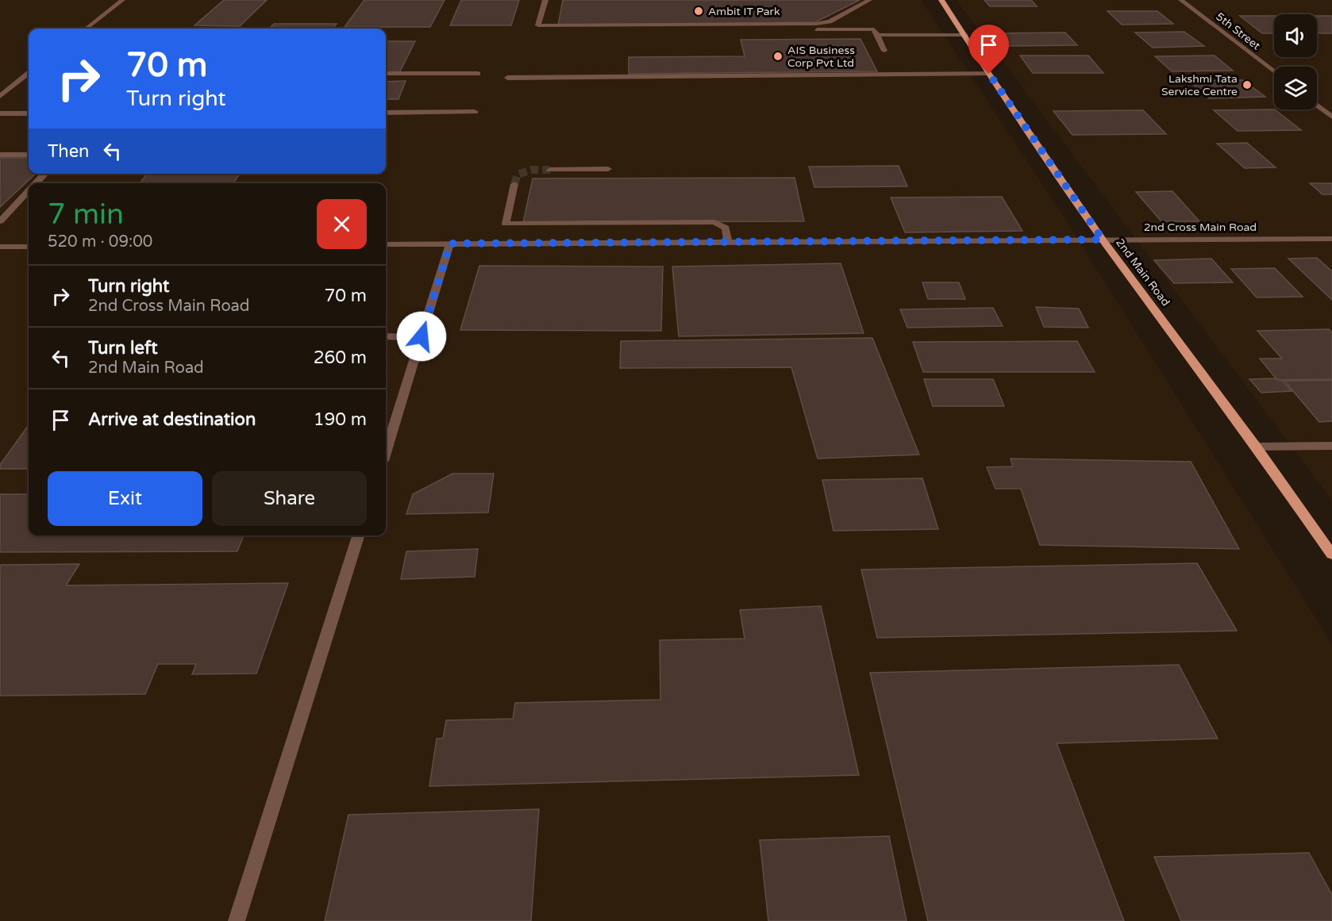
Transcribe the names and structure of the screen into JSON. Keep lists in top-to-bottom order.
{
  "streets": {
    "main road": ["2nd Main Road"],
    "street": ["5th Street", "2nd Cross Main Road"]
  },
  "crossings": [
    ["2nd Cross Main Road", "2nd Main Road"]
  ],
  "places": ["Ambit IT Park", "AIS Business Corp Pvt Ltd", "Lakshmi Tata Service Centre"],
  "page": {
    "turn": ["70 m", "Turn right"],
    "then": "Then",
    "heading": ["7 min", "520 m · 09:00"],
    "list": [
      {
        "name": "Turn right",
        "note": "2nd Cross Main Road",
        "value": "70 m"
      },
      {
        "name": "Turn left",
        "note": "2nd Main Road",
        "value": "260 m"
      },
      {
        "name": "Arrive at destination",
        "value": "190 m"
      }
    ],
    "buttons": ["Exit", "Share"]
  }
}
